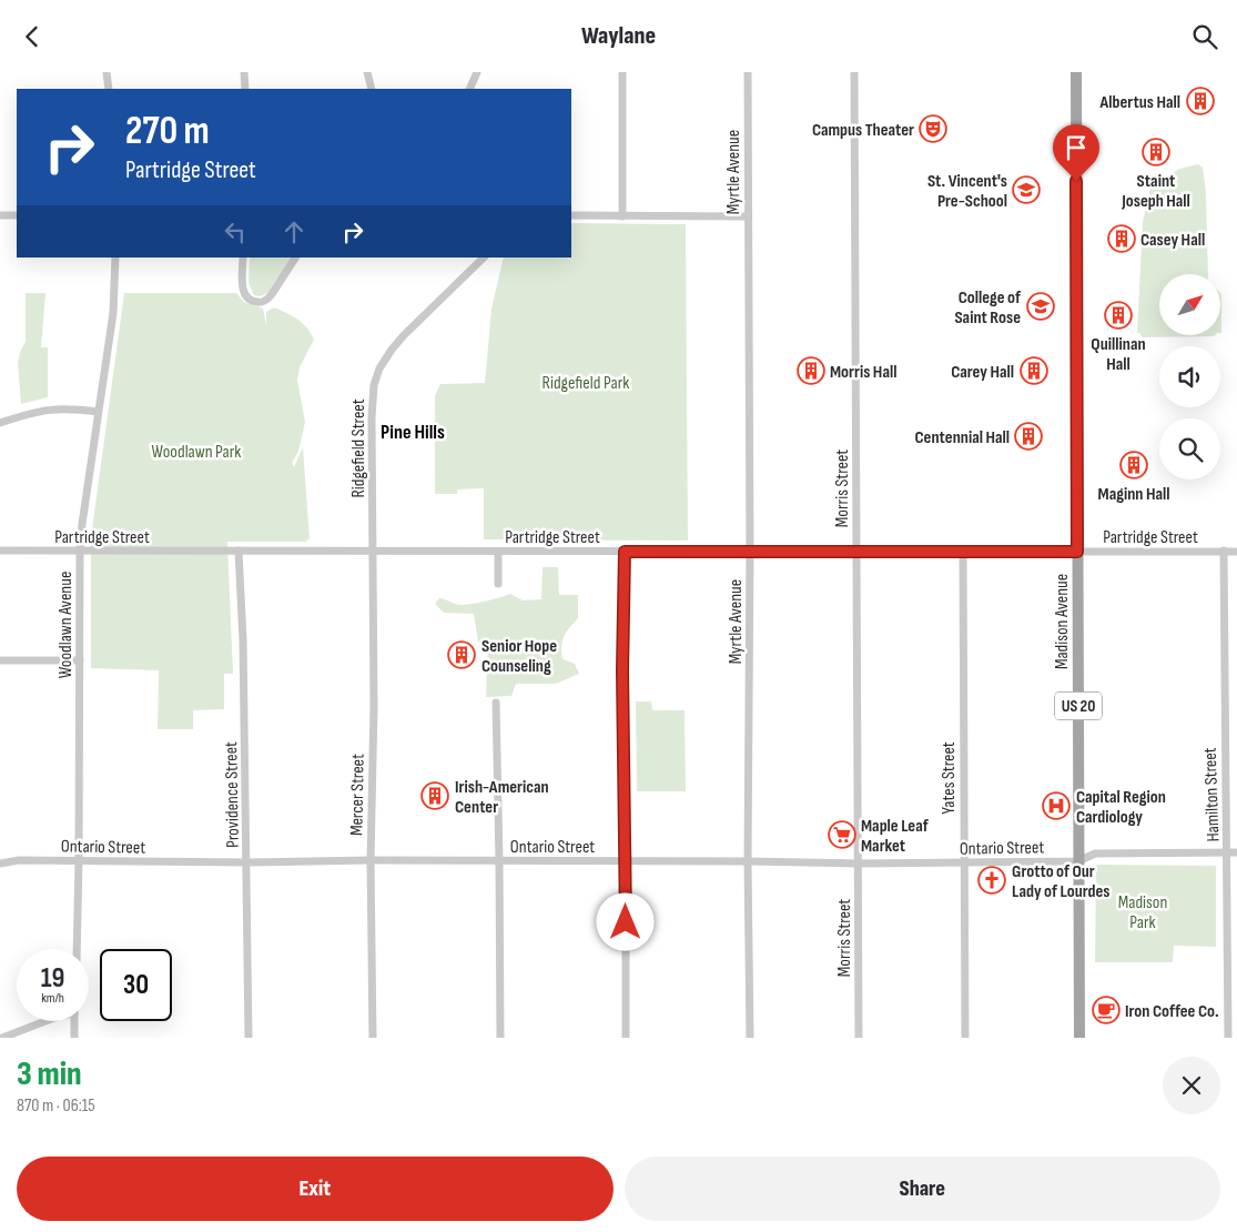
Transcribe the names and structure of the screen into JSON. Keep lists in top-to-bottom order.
{
  "streets": {
    "main road": ["Madison Avenue", "US 20"],
    "street": [
      "Myrtle Avenue",
      "Ridgefield Street",
      "Morris Street",
      "Partridge Street",
      "Woodlawn Avenue",
      "Yates Street",
      "Providence Street",
      "Mercer Street",
      "Hamilton Street",
      "Ontario Street"
    ]
  },
  "crossings": [
    ["Myrtle Avenue", "Partridge Street"],
    ["Myrtle Avenue", "Ontario Street"],
    ["Ridgefield Street", "Partridge Street"],
    ["Ridgefield Street", "Mercer Street"],
    ["Morris Street", "Partridge Street"],
    ["Morris Street", "Ontario Street"],
    ["Partridge Street", "Madison Avenue"],
    ["Partridge Street", "Woodlawn Avenue"],
    ["Partridge Street", "Yates Street"],
    ["Partridge Street", "Providence Street"],
    ["Partridge Street", "Mercer Street"],
    ["Partridge Street", "Hamilton Street"],
    ["Madison Avenue", "Ontario Street"],
    ["Woodlawn Avenue", "Ontario Street"],
    ["Yates Street", "Ontario Street"],
    ["Providence Street", "Ontario Street"],
    ["Mercer Street", "Ontario Street"],
    ["Hamilton Street", "Ontario Street"]
  ],
  "districts": ["Pine Hills"],
  "parks": ["Ridgefield Park", "Woodlawn Park", "Madison Park"],
  "places": {
    "building": [
      "Albertus Hall",
      "Staint Joseph Hall",
      "Casey Hall",
      "Quillinan Hall",
      "Morris Hall",
      "Carey Hall",
      "Centennial Hall",
      "Maginn Hall",
      "Senior Hope Counseling",
      "Irish-American Center"
    ],
    "theatre": ["Campus Theater"],
    "school or university": ["St. Vincent's Pre-School", "College of Saint Rose"],
    "hospital": ["Capital Region Cardiology"],
    "supermarket": ["Maple Leaf Market"],
    "church": ["Grotto of Our Lady of Lourdes"],
    "cafe": ["Iron Coffee Co."]
  },
  "north": "top right",
  "page": {
    "header": "Waylane",
    "turn": ["270 m", "Partridge Street"],
    "speed": "19 km/h",
    "limit": "30",
    "heading": ["3 min", "870 m · 06:15"],
    "buttons": ["Exit", "Share"]
  }
}
